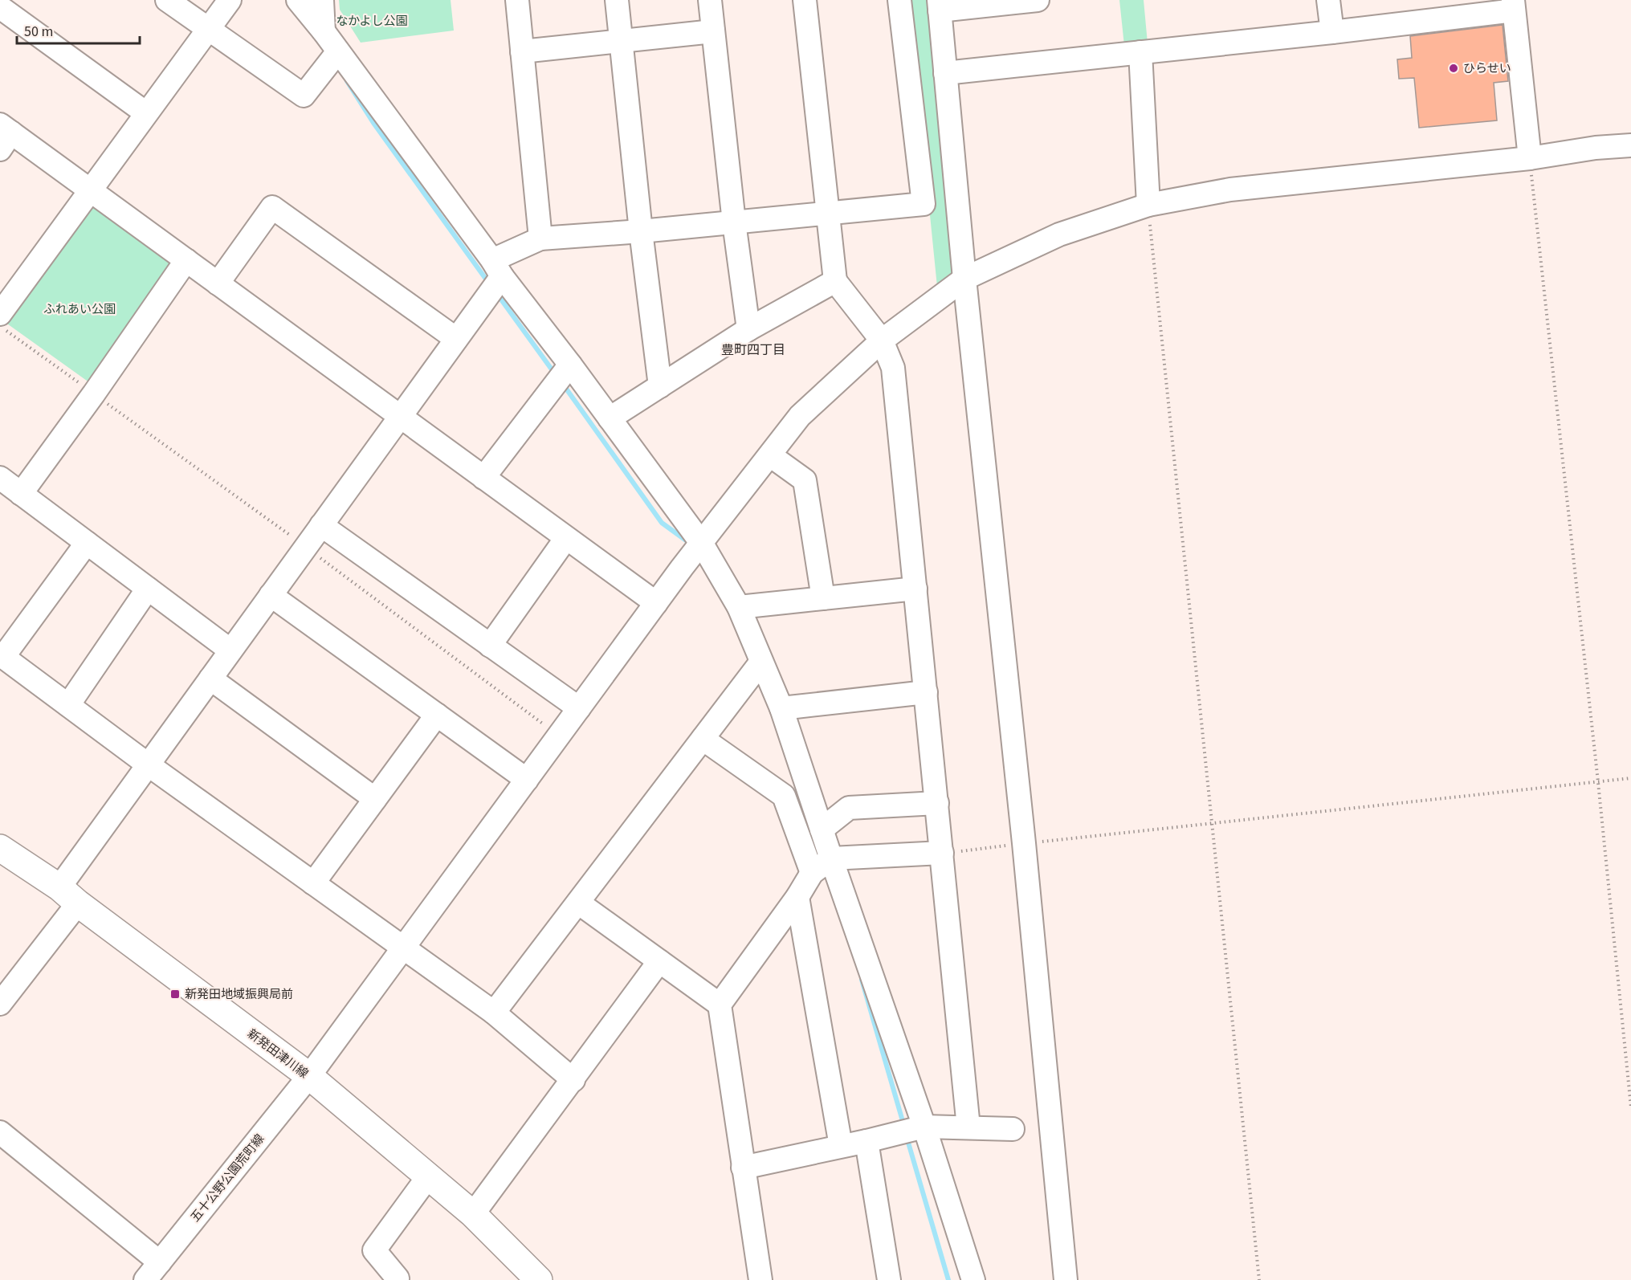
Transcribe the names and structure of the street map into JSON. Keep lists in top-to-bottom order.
{
  "streets": {
    "main road": ["新発田津川線"],
    "street": ["五十公野公園荒町線"]
  },
  "crossings": [
    ["新発田津川線", "五十公野公園荒町線"]
  ],
  "districts": ["豊町四丁目"],
  "parks": ["なかよし公園", "ふれあい公園"],
  "places": {
    "other": ["ひらせい"],
    "transit": ["新発田地域振興局前"]
  },
  "scale_bar": "50 m"
}
